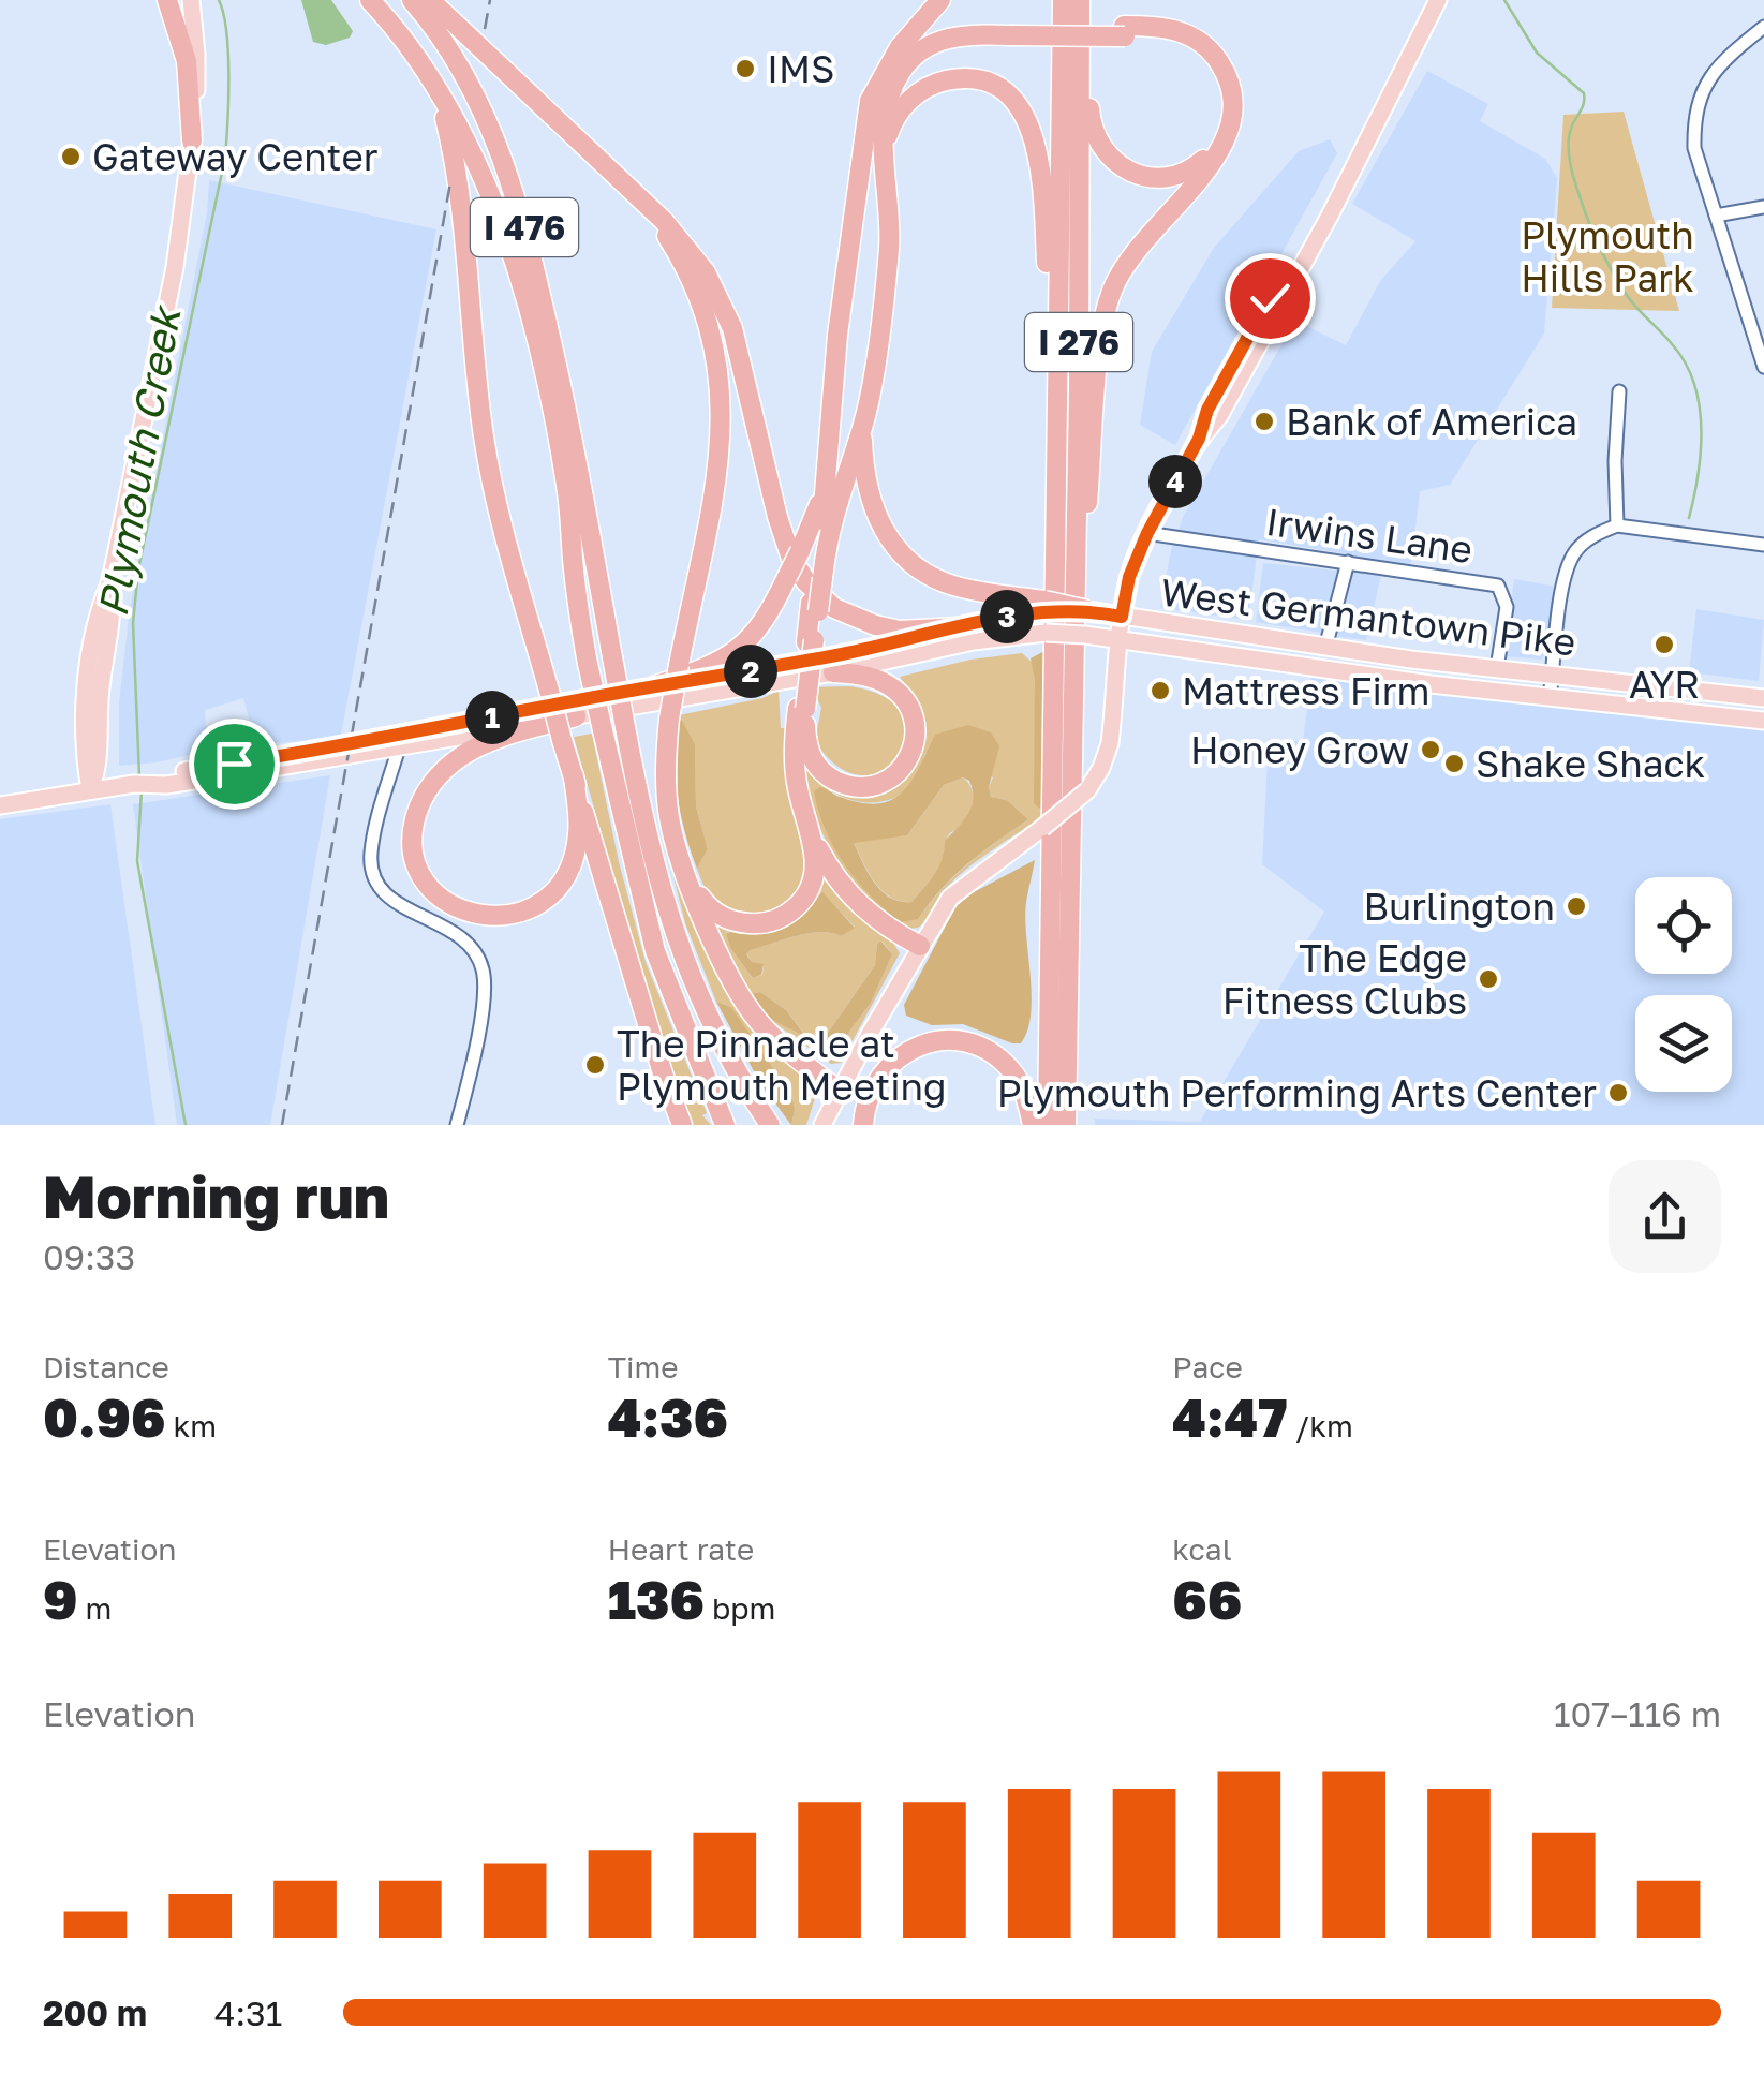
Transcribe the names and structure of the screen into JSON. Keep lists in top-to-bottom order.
{
  "streets": {
    "highway": ["I 476", "I 276"],
    "main road": ["West Germantown Pike"],
    "street": ["Irwins Lane"]
  },
  "crossings": [
    ["Irwins Lane", "West Germantown Pike"]
  ],
  "water": ["Plymouth Creek"],
  "parks": ["Plymouth Hills Park"],
  "places": [
    "IMS",
    "Gateway Center",
    "Bank of America",
    "AYR",
    "Mattress Firm",
    "Honey Grow",
    "Shake Shack",
    "Burlington",
    "The Edge Fitness Clubs",
    "The Pinnacle at Plymouth Meeting",
    "Plymouth Performing Arts Center"
  ],
  "page": {
    "pins": [
      "4",
      "3",
      "2",
      "1"
    ],
    "heading": ["Morning run", "09:33"],
    "stats": [
      ["Distance", "0.96 km"],
      ["Time", "4:36"],
      ["Pace", "4:47 /km"],
      ["Elevation", "9 m"],
      ["Heart rate", "136 bpm"],
      ["kcal", "66"]
    ],
    "chart": ["Elevation", "107–116 m"],
    "list": [
      {
        "name": "200 m",
        "note": "4:31"
      }
    ]
  }
}
